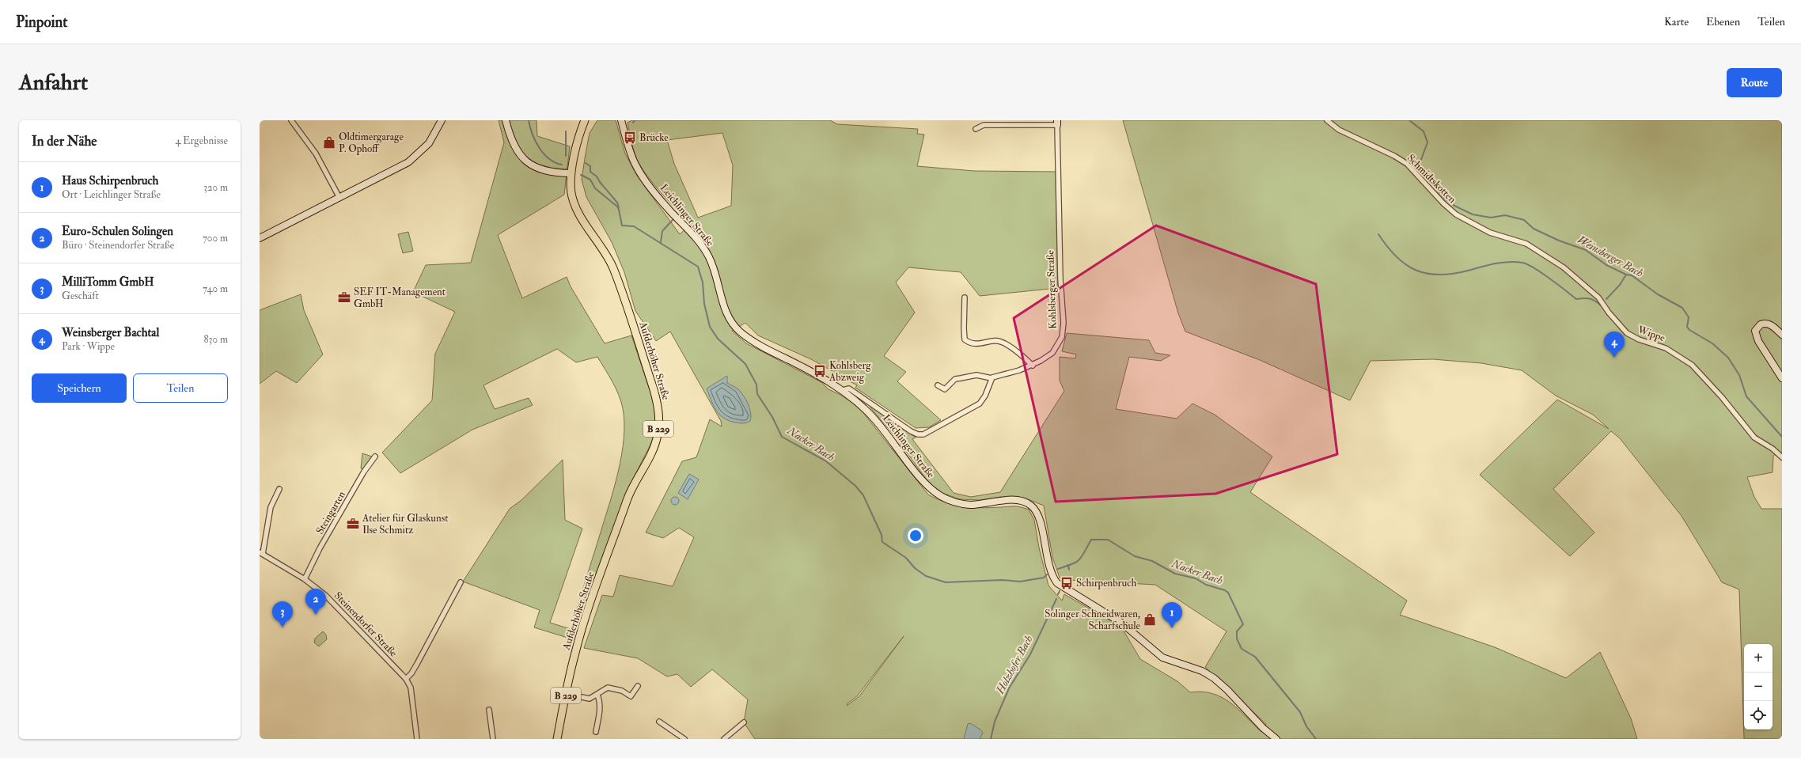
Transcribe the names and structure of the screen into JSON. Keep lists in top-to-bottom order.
{
  "streets": {
    "main road": ["Leichlinger Straße", "Aufderhöher Straße", "B 229"],
    "street": [
      "Schmidtskotten",
      "Kohlsberger Straße",
      "Wippe",
      "Steingarten",
      "Steinendorfer Straße"
    ]
  },
  "crossings": [
    ["Schmidtskotten", "Wippe"],
    ["Steingarten", "Steinendorfer Straße"]
  ],
  "water": ["Weinsberger Bach", "Nacker Bach", "Holzhofer Bach"],
  "places": {
    "bus stop": ["Brücke", "Kohlsberg Abzweig", "Schirpenbruch"],
    "shop": ["Oldtimergarage P. Ophoff", "Solinger Schneidwaren, Scharfschule"],
    "office": ["SEF IT-Management GmbH", "Atelier für Glaskunst Ilse Schmitz"]
  },
  "page": {
    "header": "Pinpoint",
    "nav": ["Karte", "Ebenen", "Teilen"],
    "buttons": [
      "Route",
      ["Speichern", "Teilen"]
    ],
    "title": "Anfahrt",
    "heading": ["In der Nähe", "4 Ergebnisse"],
    "list": [
      {
        "mark": "1",
        "name": "Haus Schirpenbruch",
        "note": "Ort · Leichlinger Straße",
        "value": "320 m"
      },
      {
        "mark": "2",
        "name": "Euro-Schulen Solingen",
        "note": "Büro · Steinendorfer Straße",
        "value": "700 m"
      },
      {
        "mark": "3",
        "name": "MilliTomm GmbH",
        "note": "Geschäft",
        "value": "740 m"
      },
      {
        "mark": "4",
        "name": "Weinsberger Bachtal",
        "note": "Park · Wippe",
        "value": "830 m"
      }
    ],
    "pins": [
      "4",
      "2",
      "3",
      "1"
    ],
    "map_buttons": ["+", "−"]
  }
}
